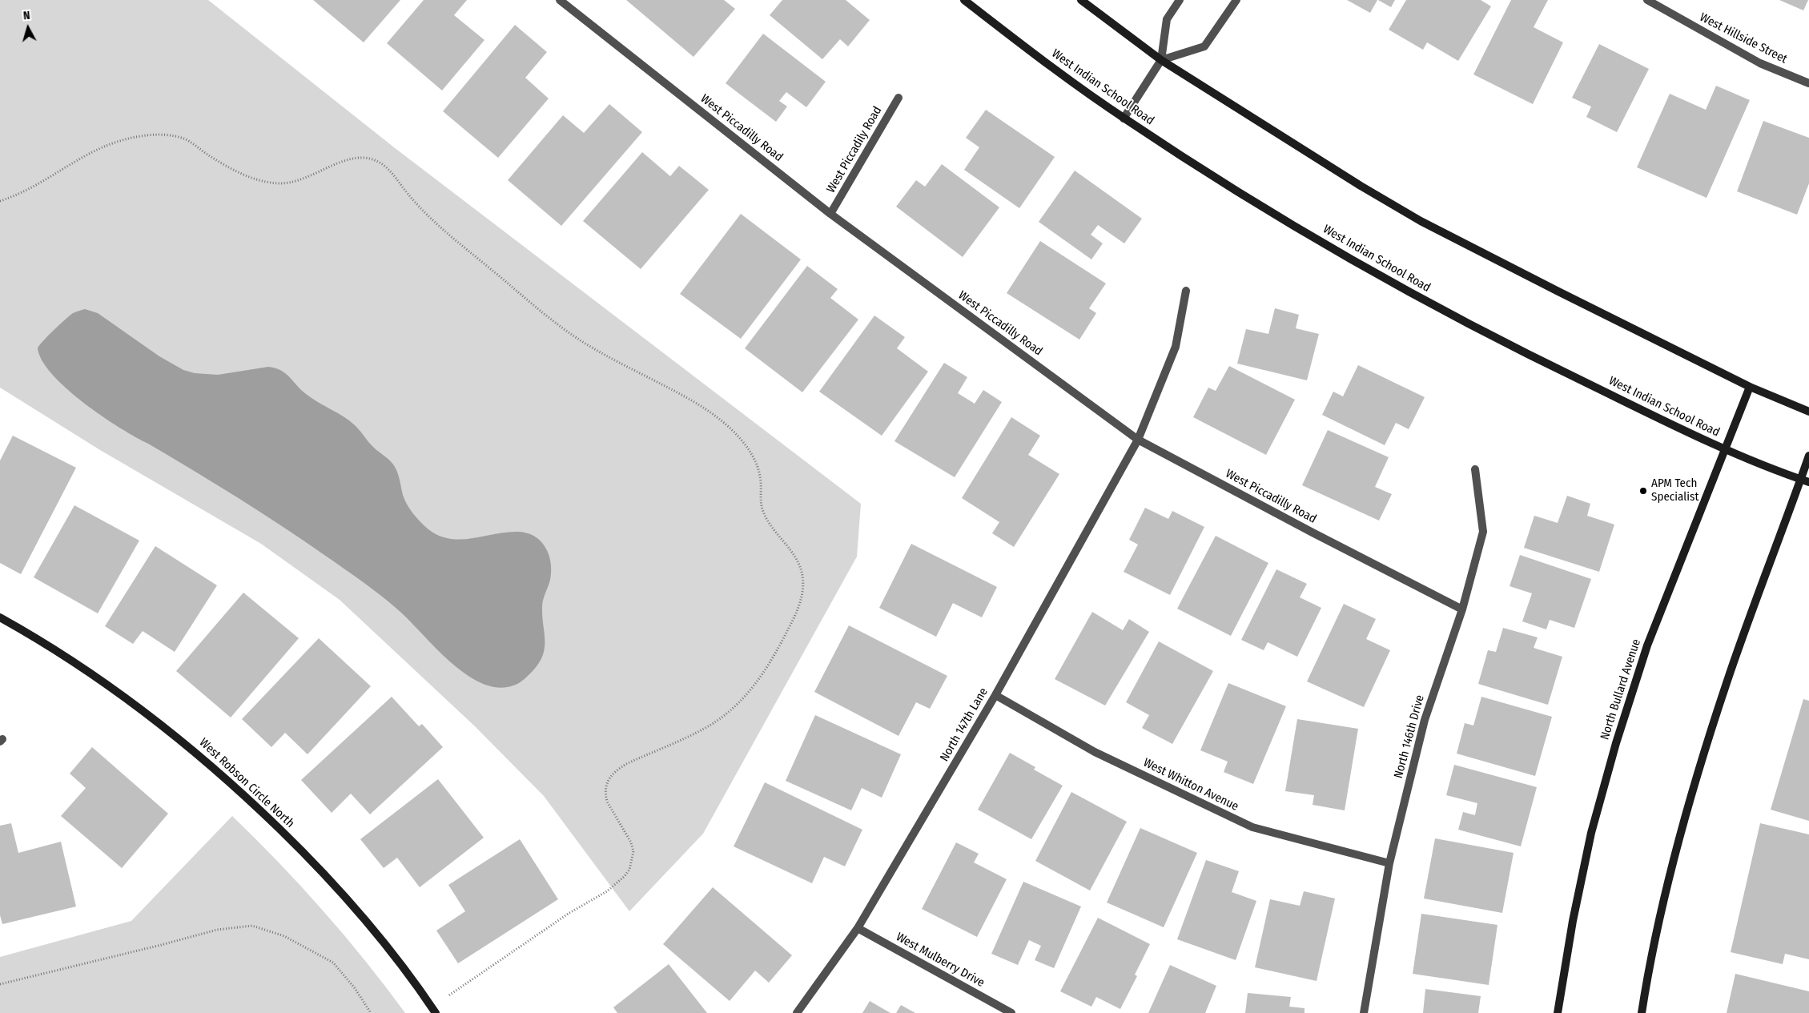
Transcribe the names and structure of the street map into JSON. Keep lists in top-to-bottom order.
{
  "streets": {
    "main road": ["West Indian School Road", "North Bullard Avenue", "West Robson Circle North"],
    "street": [
      "West Hillside Street",
      "West Piccadilly Road",
      "West Piccadily Road",
      "North 147th Lane",
      "North 146th Drive",
      "West Whitton Avenue",
      "West Mulberry Drive"
    ]
  },
  "crossings": [
    ["West Indian School Road", "North Bullard Avenue"],
    ["West Piccadilly Road", "West Piccadily Road"],
    ["West Piccadilly Road", "North 147th Lane"],
    ["West Piccadilly Road", "North 146th Drive"],
    ["North 147th Lane", "West Whitton Avenue"],
    ["North 147th Lane", "West Mulberry Drive"],
    ["North 146th Drive", "West Whitton Avenue"]
  ],
  "places": ["APM Tech Specialist"],
  "north": "top"
}
